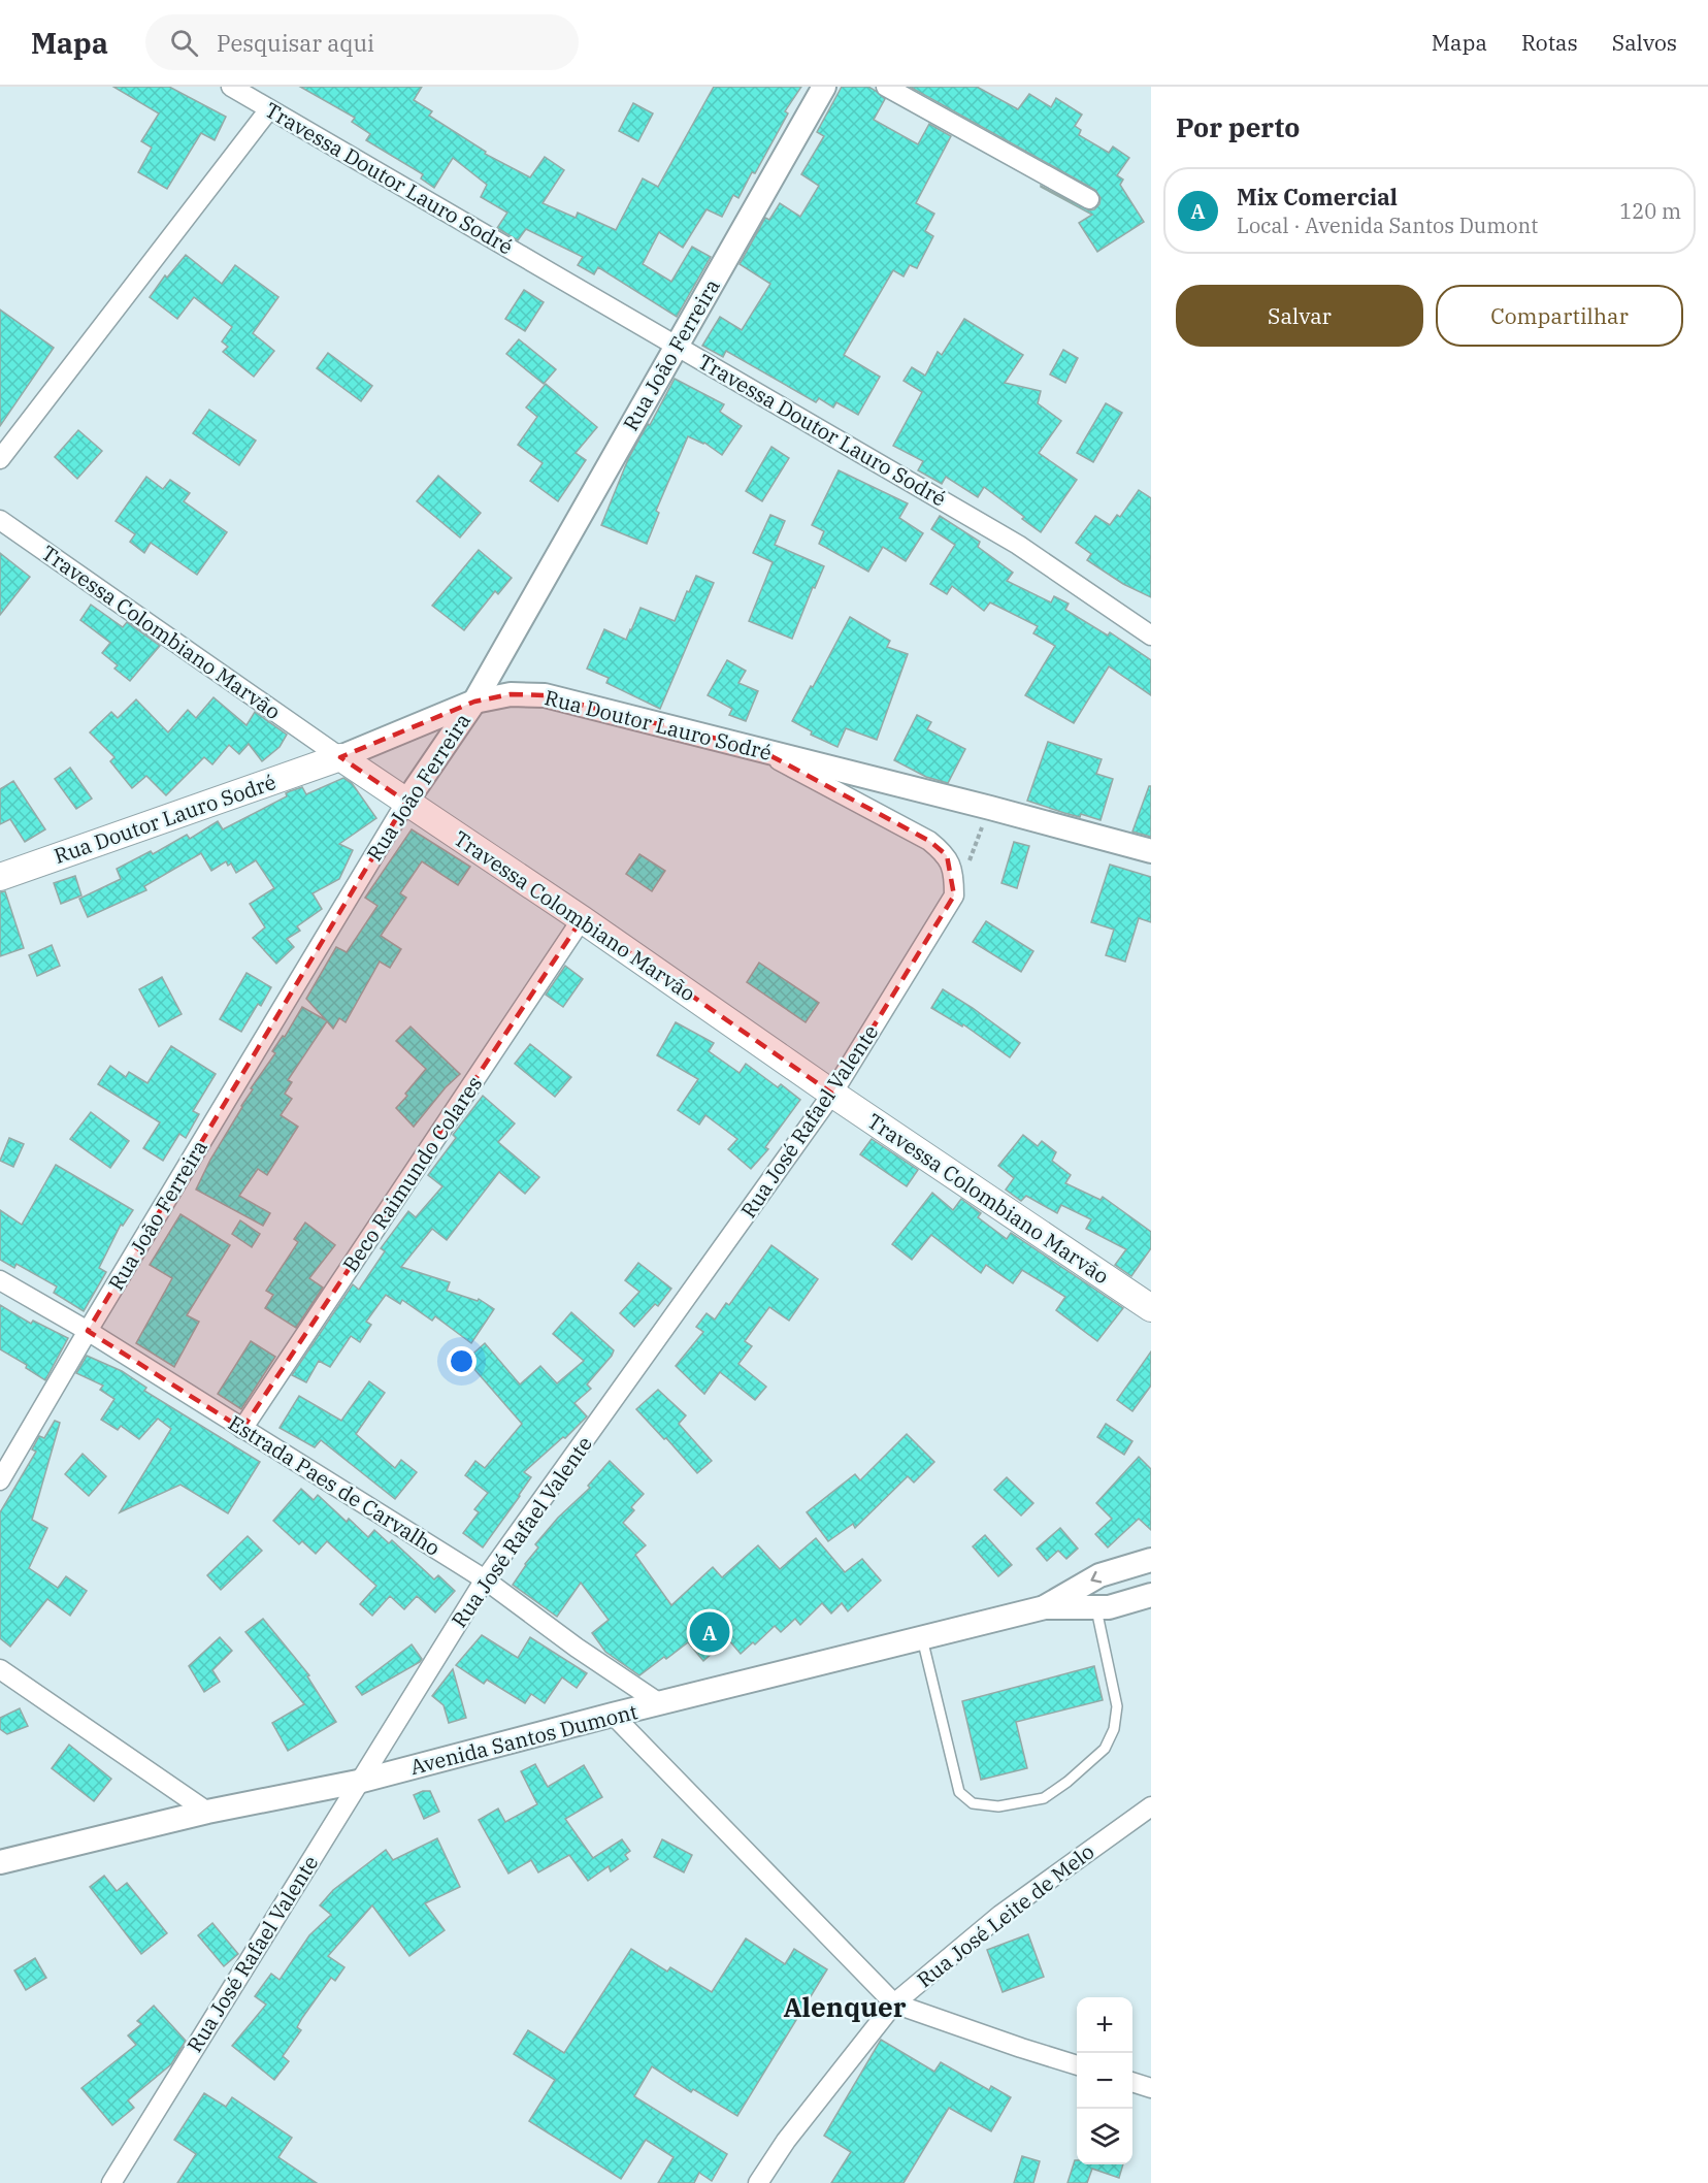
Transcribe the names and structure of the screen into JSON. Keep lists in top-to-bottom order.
{
  "streets": {
    "main road": ["Travessa Colombiano Marvão", "Rua Doutor Lauro Sodré"],
    "street": [
      "Travessa Doutor Lauro Sodré",
      "Rua João Ferreira",
      "Rua José Rafael Valente",
      "Beco Raimundo Colares",
      "Estrada Paes de Carvalho",
      "Avenida Santos Dumont",
      "Rua José Leite de Melo"
    ]
  },
  "crossings": [
    ["Travessa Doutor Lauro Sodré", "Rua João Ferreira"],
    ["Rua João Ferreira", "Travessa Colombiano Marvão"],
    ["Rua João Ferreira", "Rua Doutor Lauro Sodré"],
    ["Rua João Ferreira", "Estrada Paes de Carvalho"],
    ["Travessa Colombiano Marvão", "Rua Doutor Lauro Sodré"],
    ["Travessa Colombiano Marvão", "Rua José Rafael Valente"],
    ["Travessa Colombiano Marvão", "Beco Raimundo Colares"],
    ["Rua José Rafael Valente", "Estrada Paes de Carvalho"],
    ["Rua José Rafael Valente", "Avenida Santos Dumont"],
    ["Beco Raimundo Colares", "Estrada Paes de Carvalho"],
    ["Estrada Paes de Carvalho", "Avenida Santos Dumont"]
  ],
  "districts": ["Alenquer"],
  "page": {
    "header": "Mapa",
    "search": "Pesquisar aqui",
    "nav": ["Mapa", "Rotas", "Salvos"],
    "heading": "Por perto",
    "list": [
      {
        "mark": "A",
        "name": "Mix Comercial",
        "note": "Local · Avenida Santos Dumont",
        "value": "120 m"
      }
    ],
    "buttons": ["Salvar", "Compartilhar"],
    "pins": "A",
    "map_buttons": ["+", "−"]
  }
}
